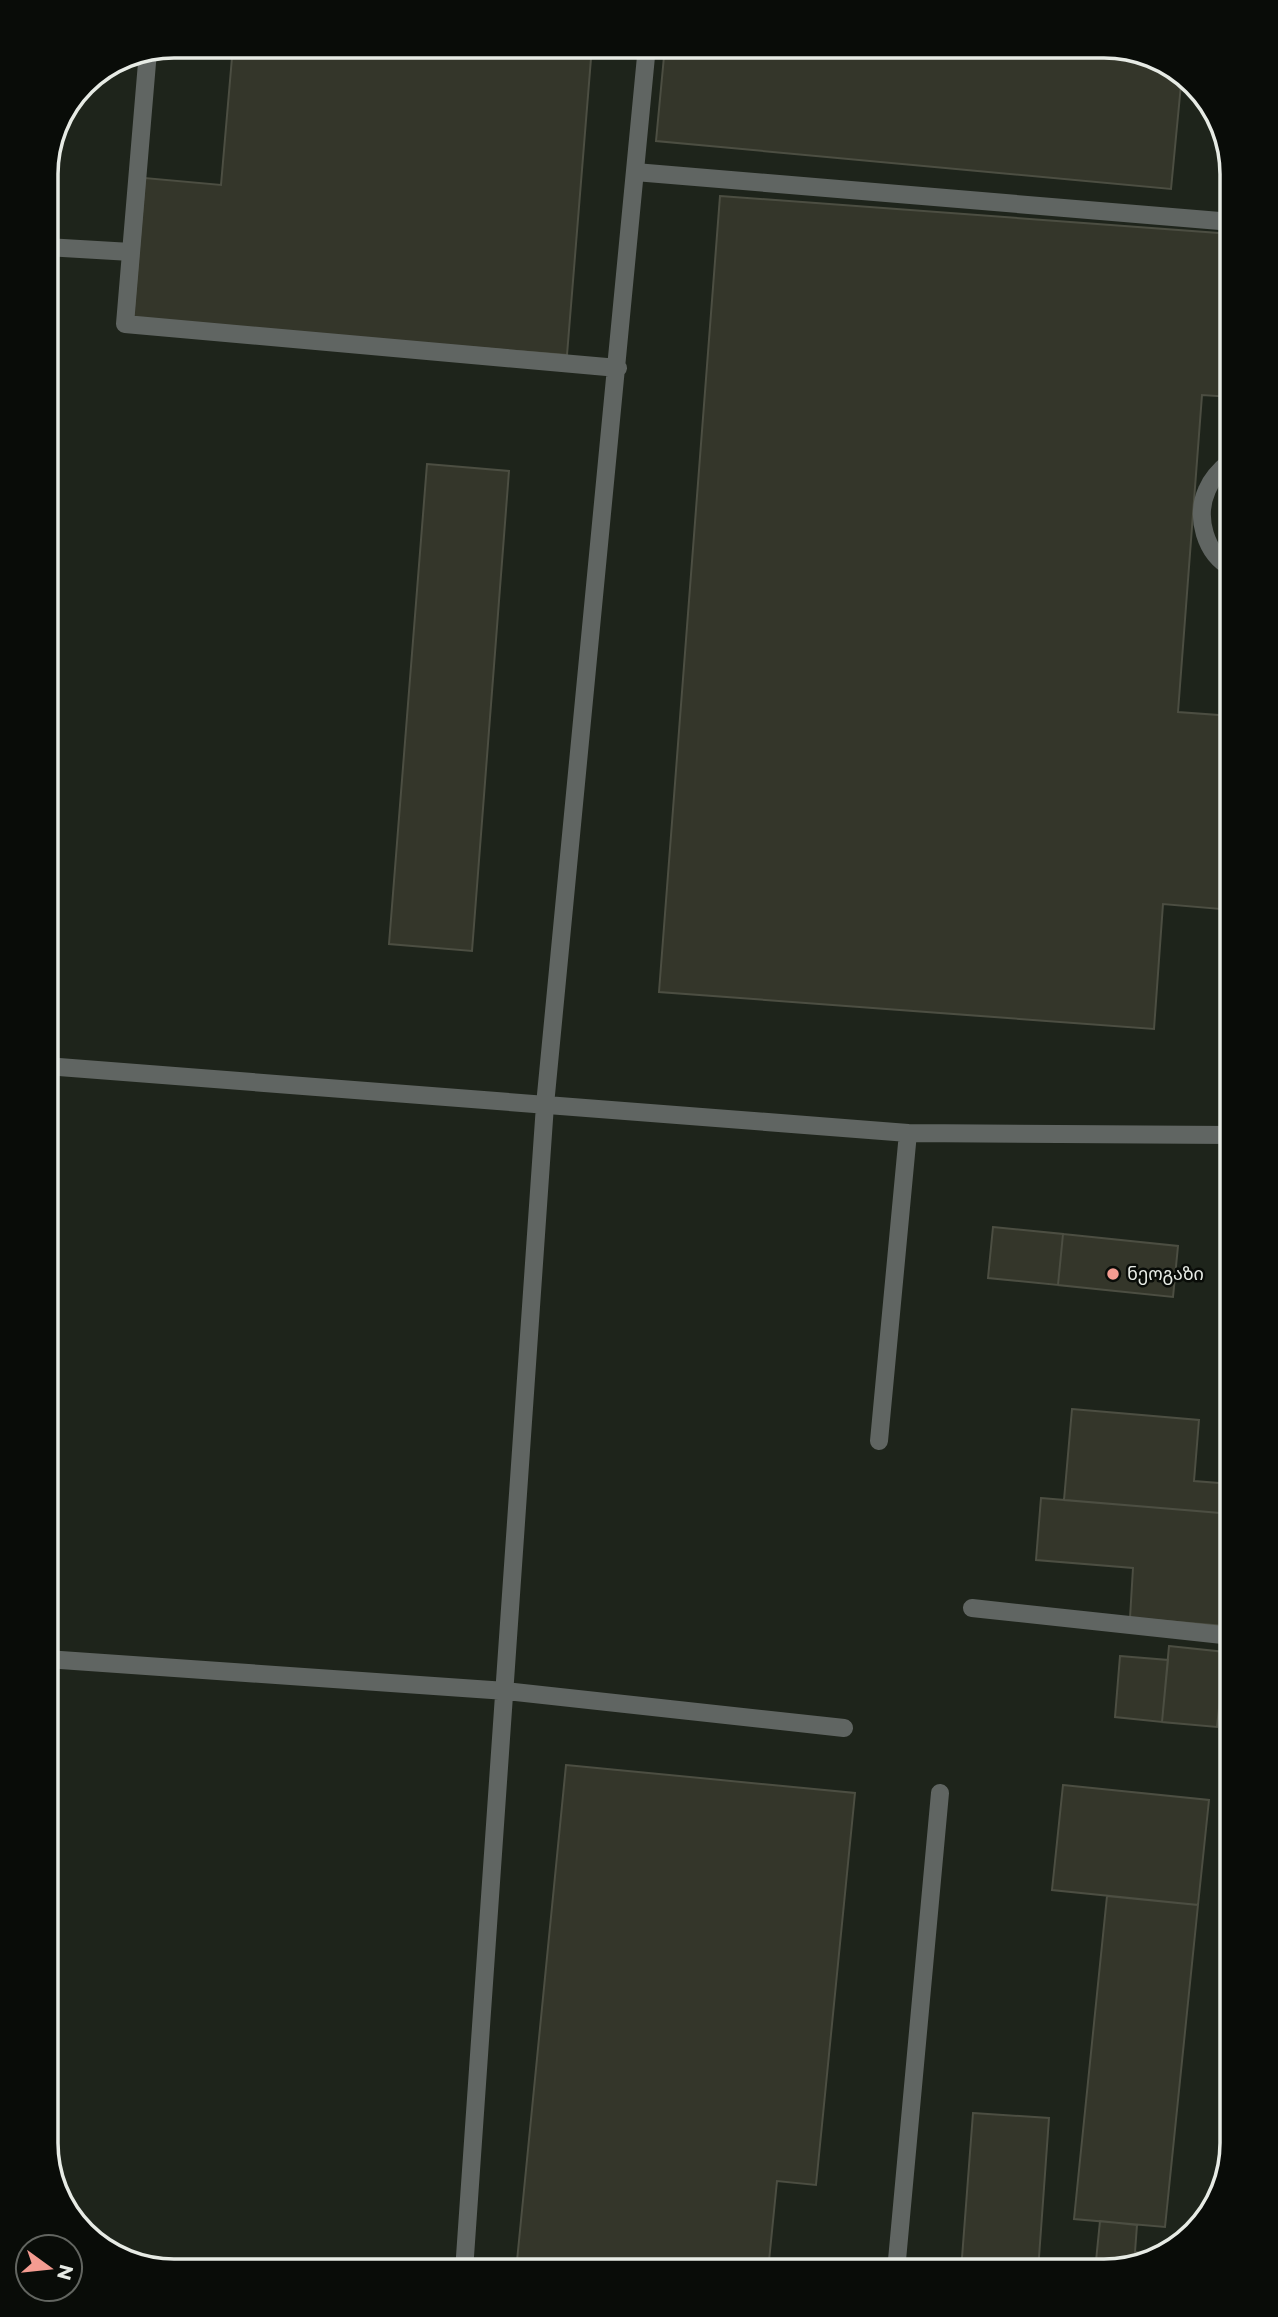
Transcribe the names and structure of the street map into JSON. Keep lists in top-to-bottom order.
{
  "places": ["ნეოგაზი"],
  "north": "right"
}
